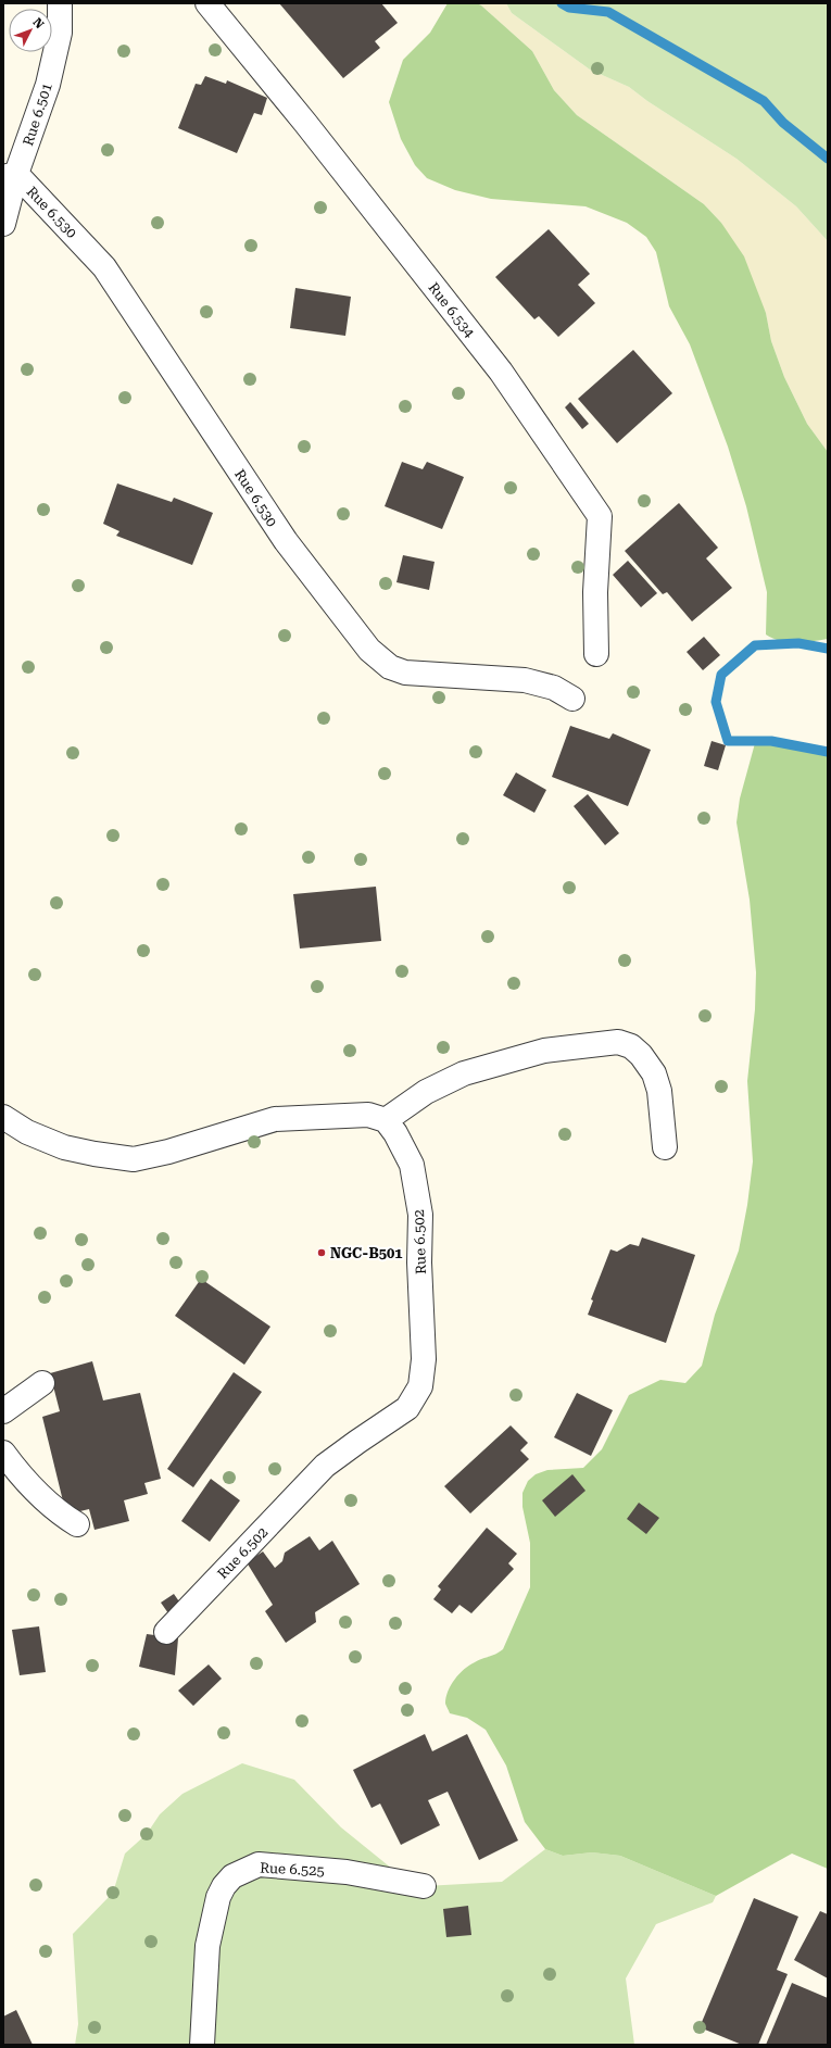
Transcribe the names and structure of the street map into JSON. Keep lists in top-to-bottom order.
{
  "streets": {
    "street": [
      "Rue 6.501",
      "Rue 6.530",
      "Rue 6.534",
      "Rue 6.502",
      "Rue 6.525"
    ]
  },
  "crossings": [
    ["Rue 6.501", "Rue 6.530"]
  ],
  "places": ["NGC-B501"],
  "north": "top right"
}
